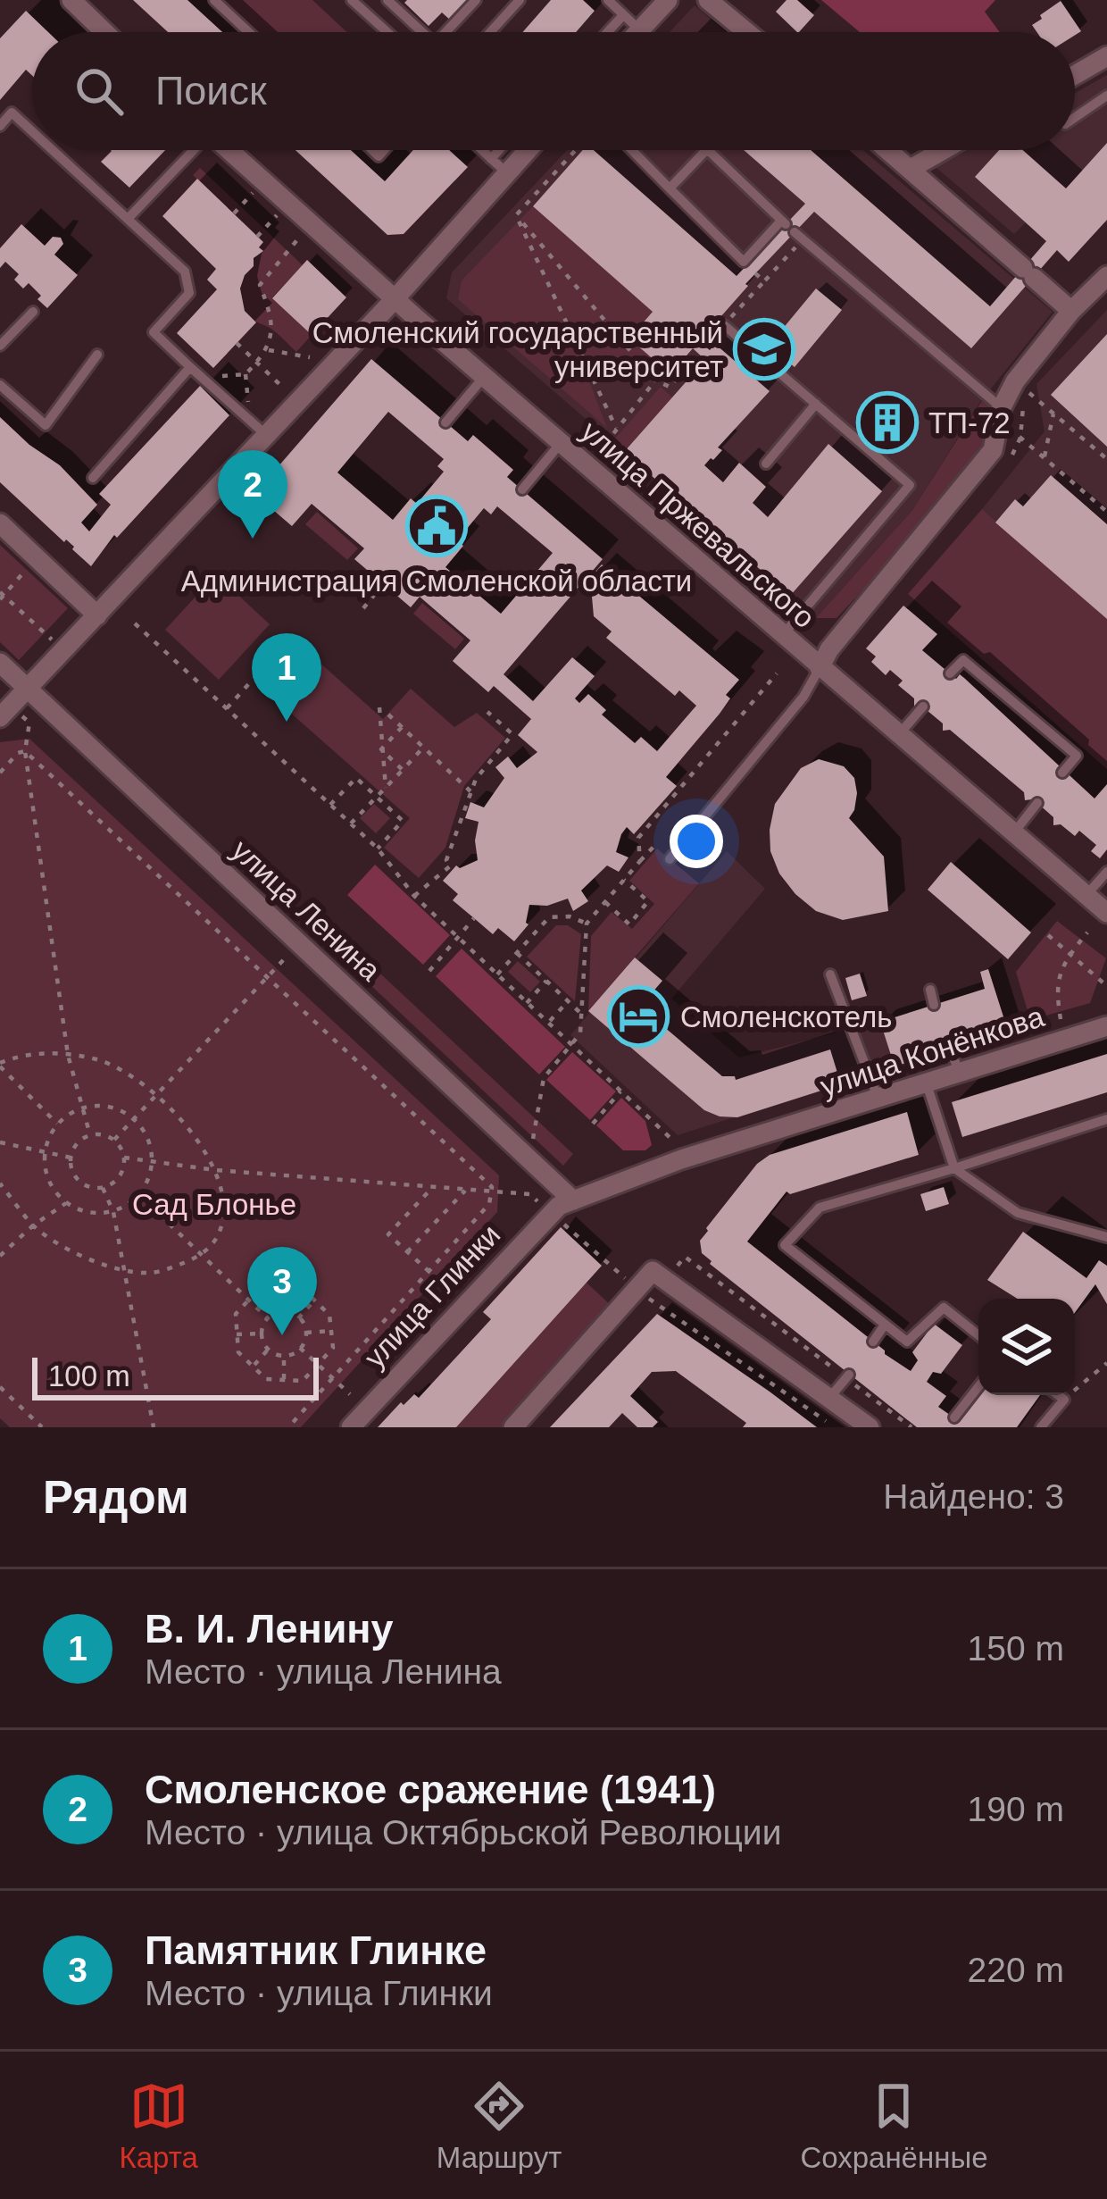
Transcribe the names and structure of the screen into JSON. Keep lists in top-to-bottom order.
{
  "streets": {
    "street": [
      "улица Пржевальского",
      "улица Ленина",
      "улица Конёнкова",
      "улица Глинки"
    ]
  },
  "crossings": [
    ["улица Ленина", "улица Конёнкова"],
    ["улица Ленина", "улица Глинки"],
    ["улица Конёнкова", "улица Глинки"]
  ],
  "parks": ["Сад Блонье"],
  "places": {
    "school or university": ["Смоленский государственный университет"],
    "building": ["ТП-72"],
    "public building": ["Администрация Смоленской области"],
    "hotel": ["Смоленскотель"]
  },
  "scale_bar": "100 m",
  "page": {
    "search": "Поиск",
    "pins": ["2", "1", "3"],
    "scale": "100 m",
    "heading": ["Рядом", "Найдено: 3"],
    "list": [
      {
        "mark": "1",
        "name": "В. И. Ленину",
        "note": "Место · улица Ленина",
        "value": "150 m"
      },
      {
        "mark": "2",
        "name": "Смоленское сражение (1941)",
        "note": "Место · улица Октябрьской Революции",
        "value": "190 m"
      },
      {
        "mark": "3",
        "name": "Памятник Глинке",
        "note": "Место · улица Глинки",
        "value": "220 m"
      }
    ],
    "nav": ["Карта", "Маршрут", "Сохранённые"]
  }
}
